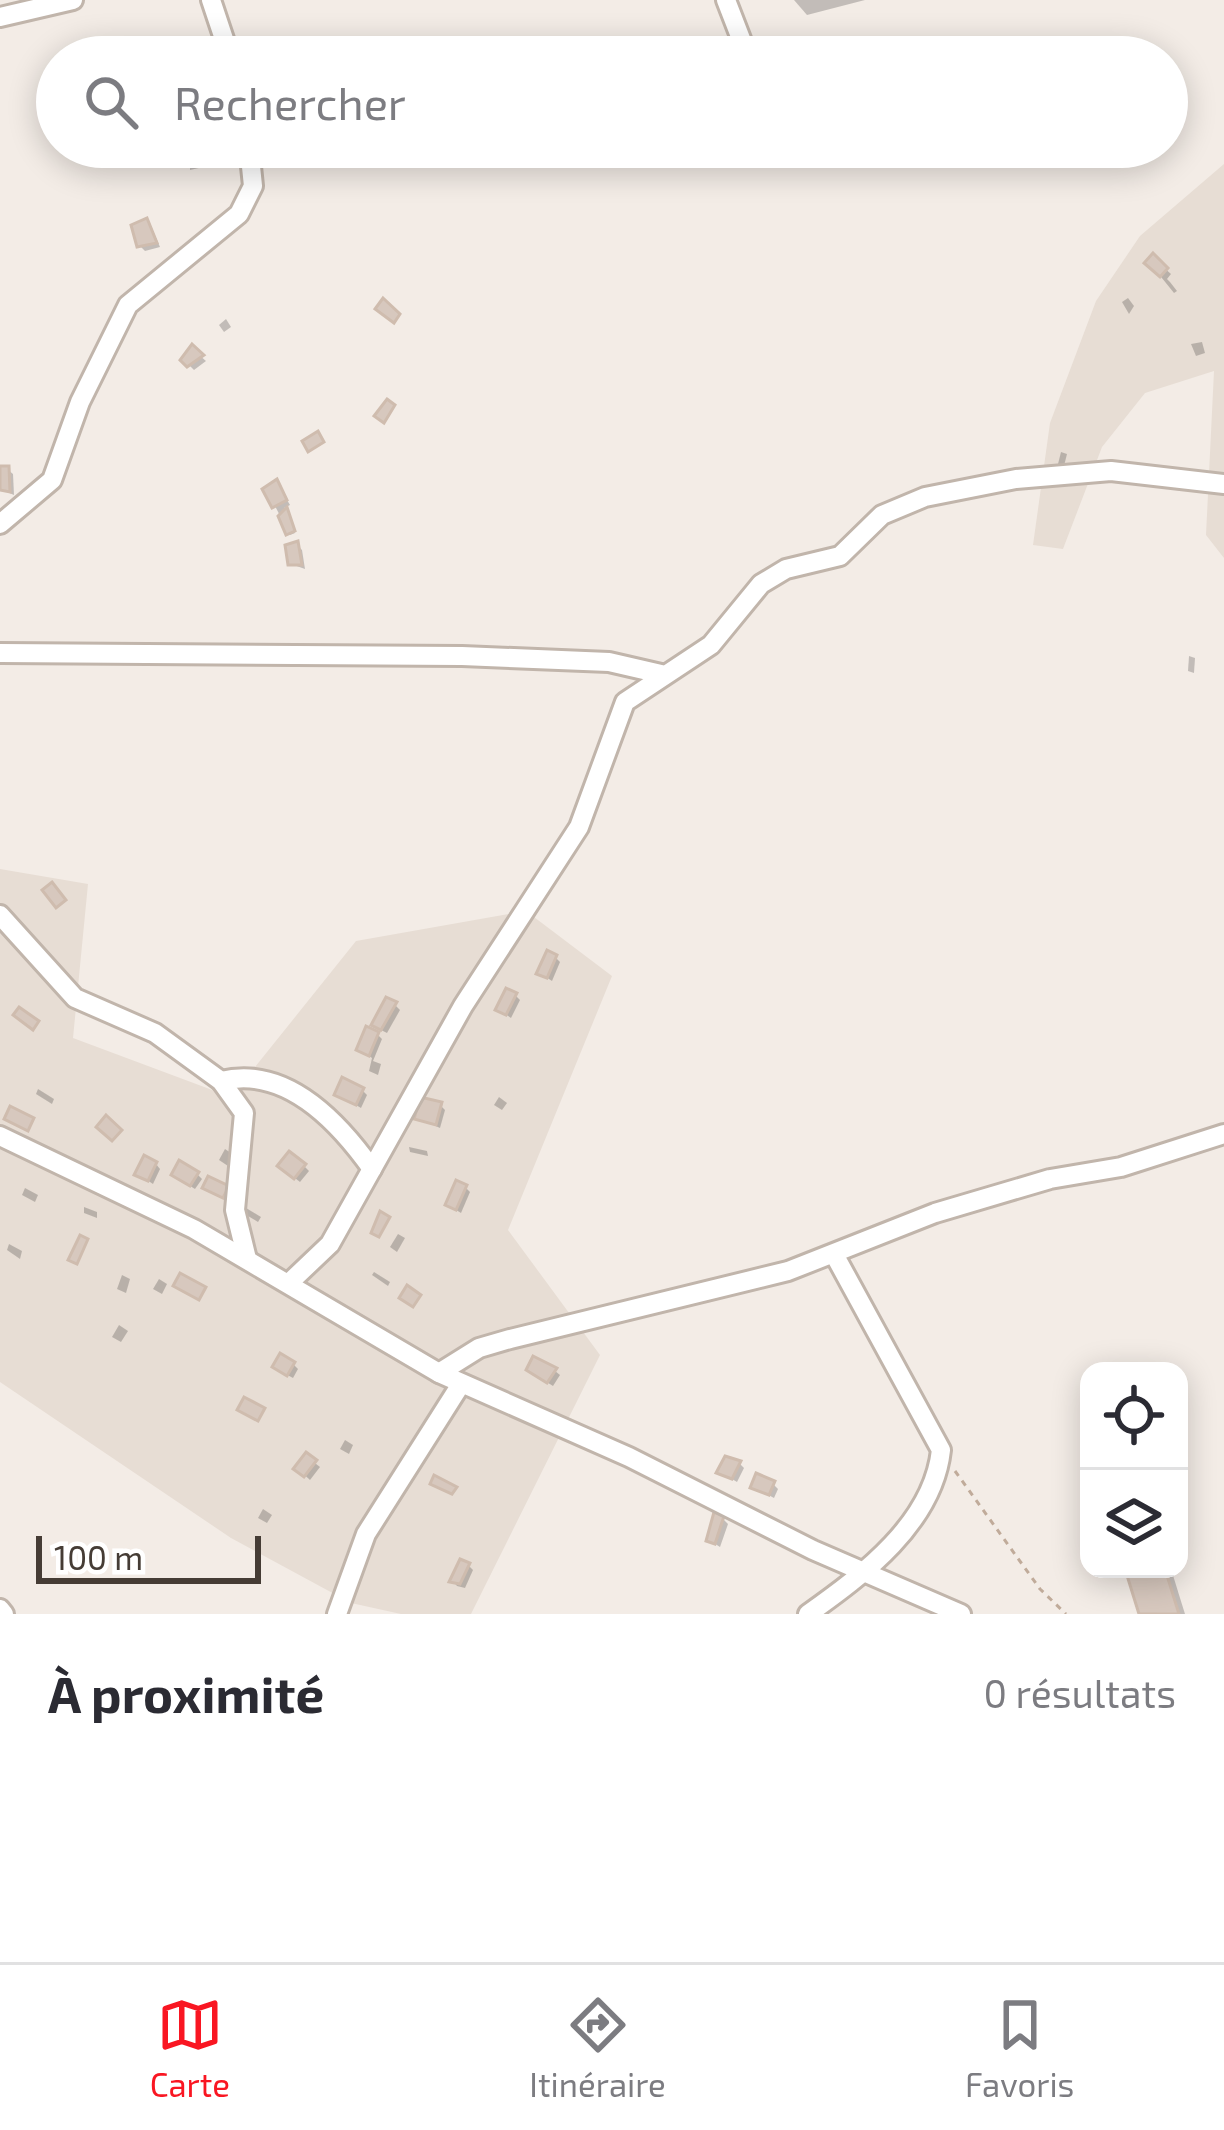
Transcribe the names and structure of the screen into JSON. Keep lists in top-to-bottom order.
{
  "scale_bar": "100 m",
  "page": {
    "search": "Rechercher",
    "scale": "100 m",
    "heading": ["À proximité", "0 résultats"],
    "nav": ["Carte", "Itinéraire", "Favoris"]
  }
}
